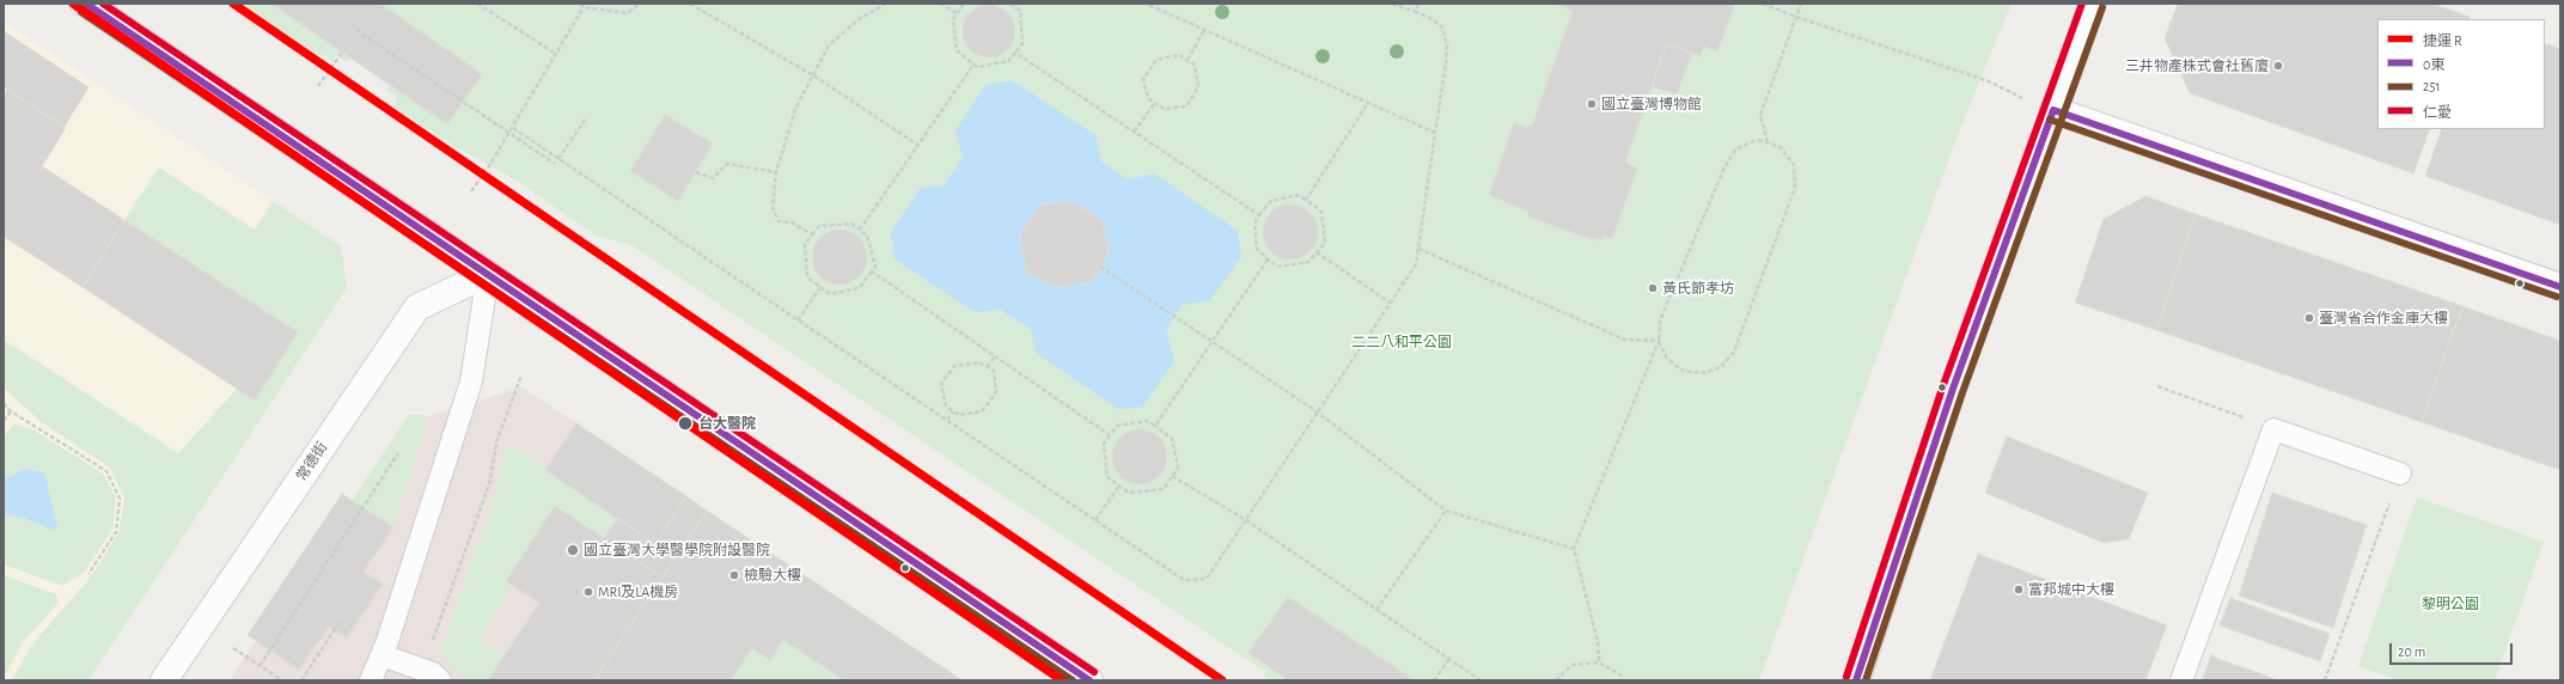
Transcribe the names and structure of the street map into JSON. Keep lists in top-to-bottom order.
{
  "streets": {
    "street": ["常德街"]
  },
  "parks": ["二二八和平公園", "黎明公園"],
  "places": [
    "三井物產株式會社舊廈",
    "國立臺灣博物館",
    "黃氏節孝坊",
    "臺灣省合作金庫大樓",
    "台大醫院",
    "國立臺灣大學醫學院附設醫院",
    "檢驗大樓",
    "富邦城中大樓",
    "MRI及LA機房"
  ],
  "lines": [
    "metro line R",
    "transit line 0東",
    "transit line 仁愛",
    "transit line 251"
  ],
  "legend": [
    "捷運 R",
    "0東",
    "251",
    "仁愛"
  ],
  "scale_bar": "20 m"
}
